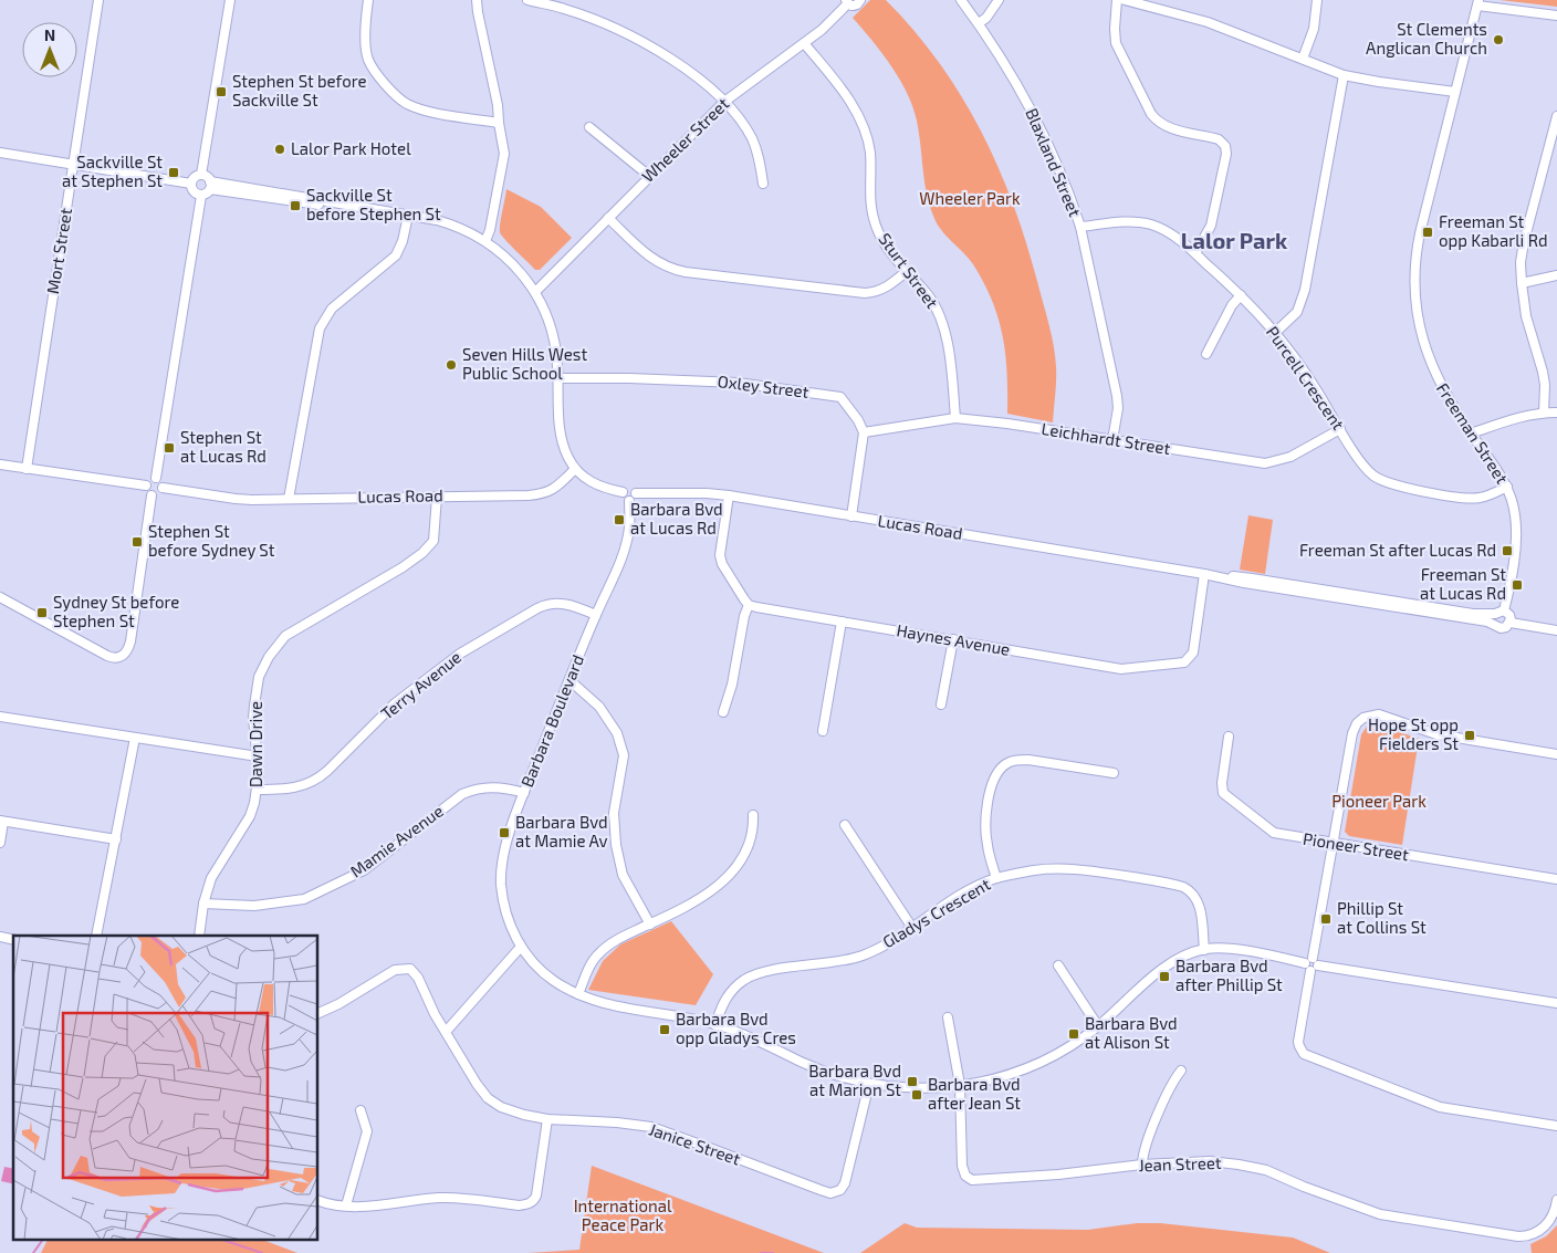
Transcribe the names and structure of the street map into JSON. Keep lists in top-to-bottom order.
{
  "streets": {
    "street": [
      "Wheeler Street",
      "Blaxland Street",
      "Mort Street",
      "Sturt Street",
      "Purcell Crescent",
      "Oxley Street",
      "Freeman Street",
      "Leichhardt Street",
      "Lucas Road",
      "Haynes Avenue",
      "Terry Avenue",
      "Barbara Boulevard",
      "Dawn Drive",
      "Mamie Avenue",
      "Pioneer Street",
      "Gladys Crescent",
      "Janice Street",
      "Jean Street"
    ]
  },
  "crossings": [
    ["Wheeler Street", "Sturt Street"],
    ["Blaxland Street", "Purcell Crescent"],
    ["Blaxland Street", "Leichhardt Street"],
    ["Sturt Street", "Leichhardt Street"],
    ["Purcell Crescent", "Freeman Street"],
    ["Purcell Crescent", "Leichhardt Street"],
    ["Oxley Street", "Leichhardt Street"],
    ["Freeman Street", "Lucas Road"],
    ["Lucas Road", "Haynes Avenue"],
    ["Lucas Road", "Barbara Boulevard"],
    ["Lucas Road", "Dawn Drive"],
    ["Terry Avenue", "Barbara Boulevard"],
    ["Terry Avenue", "Dawn Drive"],
    ["Barbara Boulevard", "Mamie Avenue"],
    ["Barbara Boulevard", "Gladys Crescent"],
    ["Barbara Boulevard", "Janice Street"],
    ["Barbara Boulevard", "Jean Street"],
    ["Dawn Drive", "Mamie Avenue"]
  ],
  "districts": ["Lalor Park"],
  "parks": ["Wheeler Park", "Pioneer Park", "International Peace Park"],
  "places": {
    "other": ["St Clements Anglican Church", "Lalor Park Hotel", "Seven Hills West Public School"],
    "transit": [
      "Stephen St before Sackville St",
      "Sackville St at Stephen St",
      "Sackville St before Stephen St",
      "Freeman St opp Kabarli Rd",
      "Stephen St at Lucas Rd",
      "Barbara Bvd at Lucas Rd",
      "Stephen St before Sydney St",
      "Freeman St after Lucas Rd",
      "Freeman St at Lucas Rd",
      "Sydney St before Stephen St",
      "Hope St opp Fielders St",
      "Barbara Bvd at Mamie Av",
      "Phillip St at Collins St",
      "Barbara Bvd after Phillip St",
      "Barbara Bvd opp Gladys Cres",
      "Barbara Bvd at Alison St",
      "Barbara Bvd at Marion St",
      "Barbara Bvd after Jean St"
    ]
  },
  "north": "top"
}
